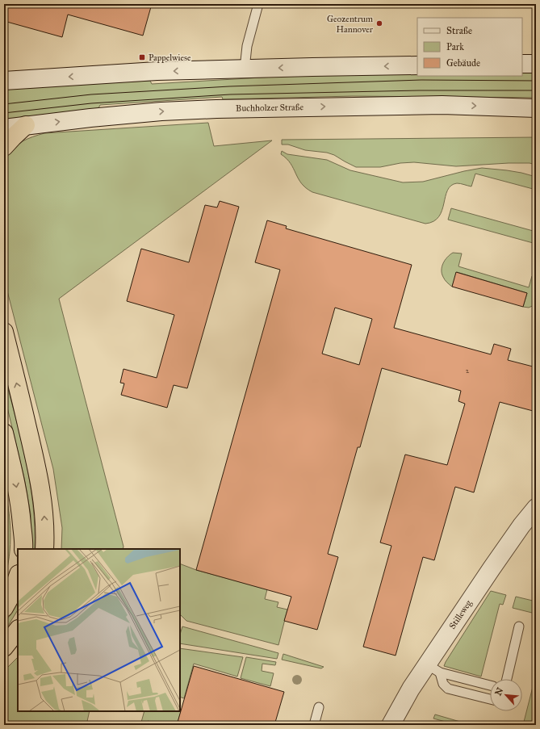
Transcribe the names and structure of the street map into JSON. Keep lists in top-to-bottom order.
{
  "streets": {
    "main road": ["Buchholzer Straße", "Stilleweg"]
  },
  "places": {
    "other": ["Geozentrum Hannover"],
    "transit": ["Pappelwiese"]
  },
  "house_numbers": ["2"],
  "legend": ["Straße", "Park", "Gebäude"],
  "north": "top left"
}
